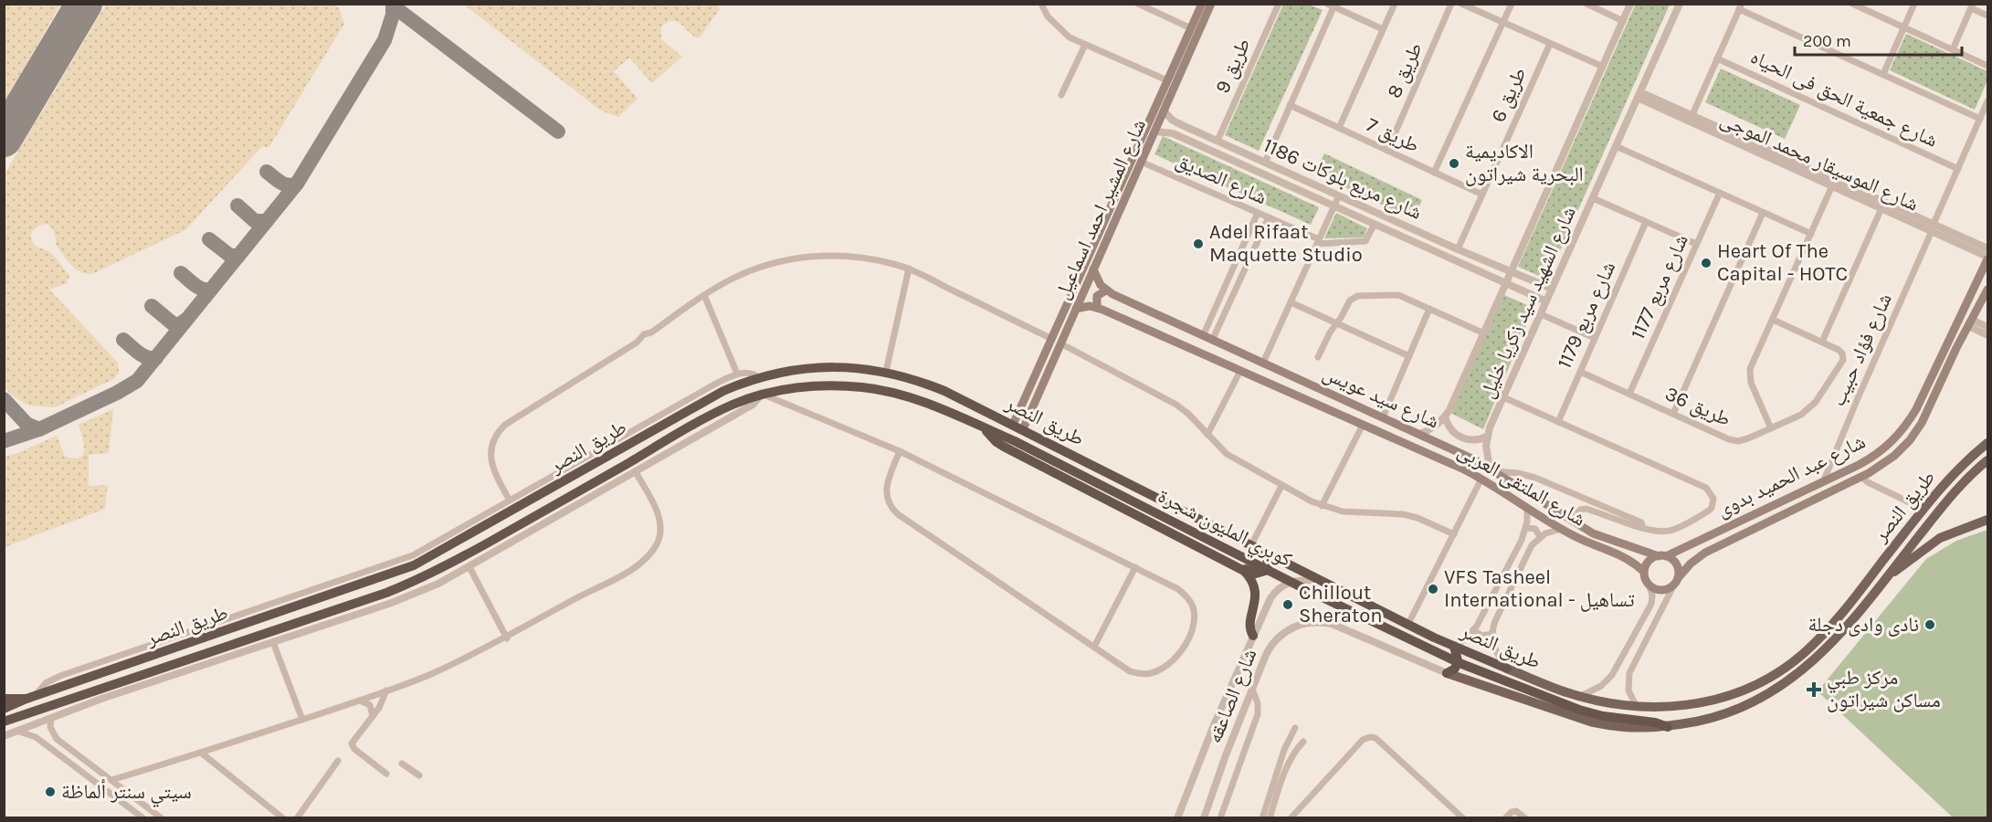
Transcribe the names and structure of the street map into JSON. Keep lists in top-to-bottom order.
{
  "streets": {
    "highway": ["طريق النصر", "كوبري المليون شجرة"],
    "main road": [
      "شارع المشير احمد اسماعيل",
      "شارع سيد عويس",
      "شارع عبد الحميد بدوى",
      "شارع الملتقى العربى"
    ],
    "street": [
      "طريق 9",
      "طريق 8",
      "طريق 6",
      "شارع جمعية الحق فى الحياه",
      "طريق 7",
      "شارع الموسيقار محمد الموجى",
      "شارع الصديق",
      "شارع مربع بلوكات 1186",
      "شارع مربع 1177",
      "شارع الشهيد سيد زكريا خليل",
      "شارع مربع 1179",
      "شارع فؤاد حبيب",
      "طريق 36",
      "شارع الصاعقه"
    ]
  },
  "crossings": [
    ["طريق 9", "شارع مربع بلوكات 1186"],
    ["طريق 8", "طريق 7"],
    ["طريق 6", "طريق 7"],
    ["طريق 6", "شارع مربع بلوكات 1186"],
    ["شارع جمعية الحق فى الحياه", "شارع فؤاد حبيب"],
    ["شارع الموسيقار محمد الموجى", "شارع الشهيد سيد زكريا خليل"],
    ["شارع الموسيقار محمد الموجى", "شارع فؤاد حبيب"],
    ["شارع الموسيقار محمد الموجى", "شارع عبد الحميد بدوى"],
    ["شارع الصديق", "شارع المشير احمد اسماعيل"],
    ["شارع مربع بلوكات 1186", "شارع المشير احمد اسماعيل"],
    ["شارع مربع بلوكات 1186", "شارع الشهيد سيد زكريا خليل"],
    ["شارع المشير احمد اسماعيل", "طريق النصر"],
    ["شارع المشير احمد اسماعيل", "شارع الملتقى العربى"],
    ["شارع مربع 1177", "طريق 36"],
    ["شارع الشهيد سيد زكريا خليل", "شارع سيد عويس"],
    ["شارع الشهيد سيد زكريا خليل", "شارع الملتقى العربى"],
    ["شارع مربع 1179", "طريق 36"],
    ["شارع فؤاد حبيب", "شارع عبد الحميد بدوى"],
    ["شارع سيد عويس", "شارع عبد الحميد بدوى"],
    ["شارع سيد عويس", "شارع الملتقى العربى"],
    ["طريق النصر", "شارع الملتقى العربى"],
    ["طريق النصر", "كوبري المليون شجرة"],
    ["طريق النصر", "شارع الصاعقه"],
    ["شارع عبد الحميد بدوى", "شارع الملتقى العربى"]
  ],
  "places": {
    "other": [
      "الاكاديمية البحرية شيراتون",
      "Adel Rifaat Maquette Studio",
      "Heart Of The Capital - HOTC",
      "VFS Tasheel International - تساهيل",
      "Chillout Sheraton",
      "نادى وادى دجلة",
      "سيتي سنتر ألماظة"
    ],
    "health": ["مركز طبي مساكن شيراتون"]
  },
  "scale_bar": "200 m"
}
